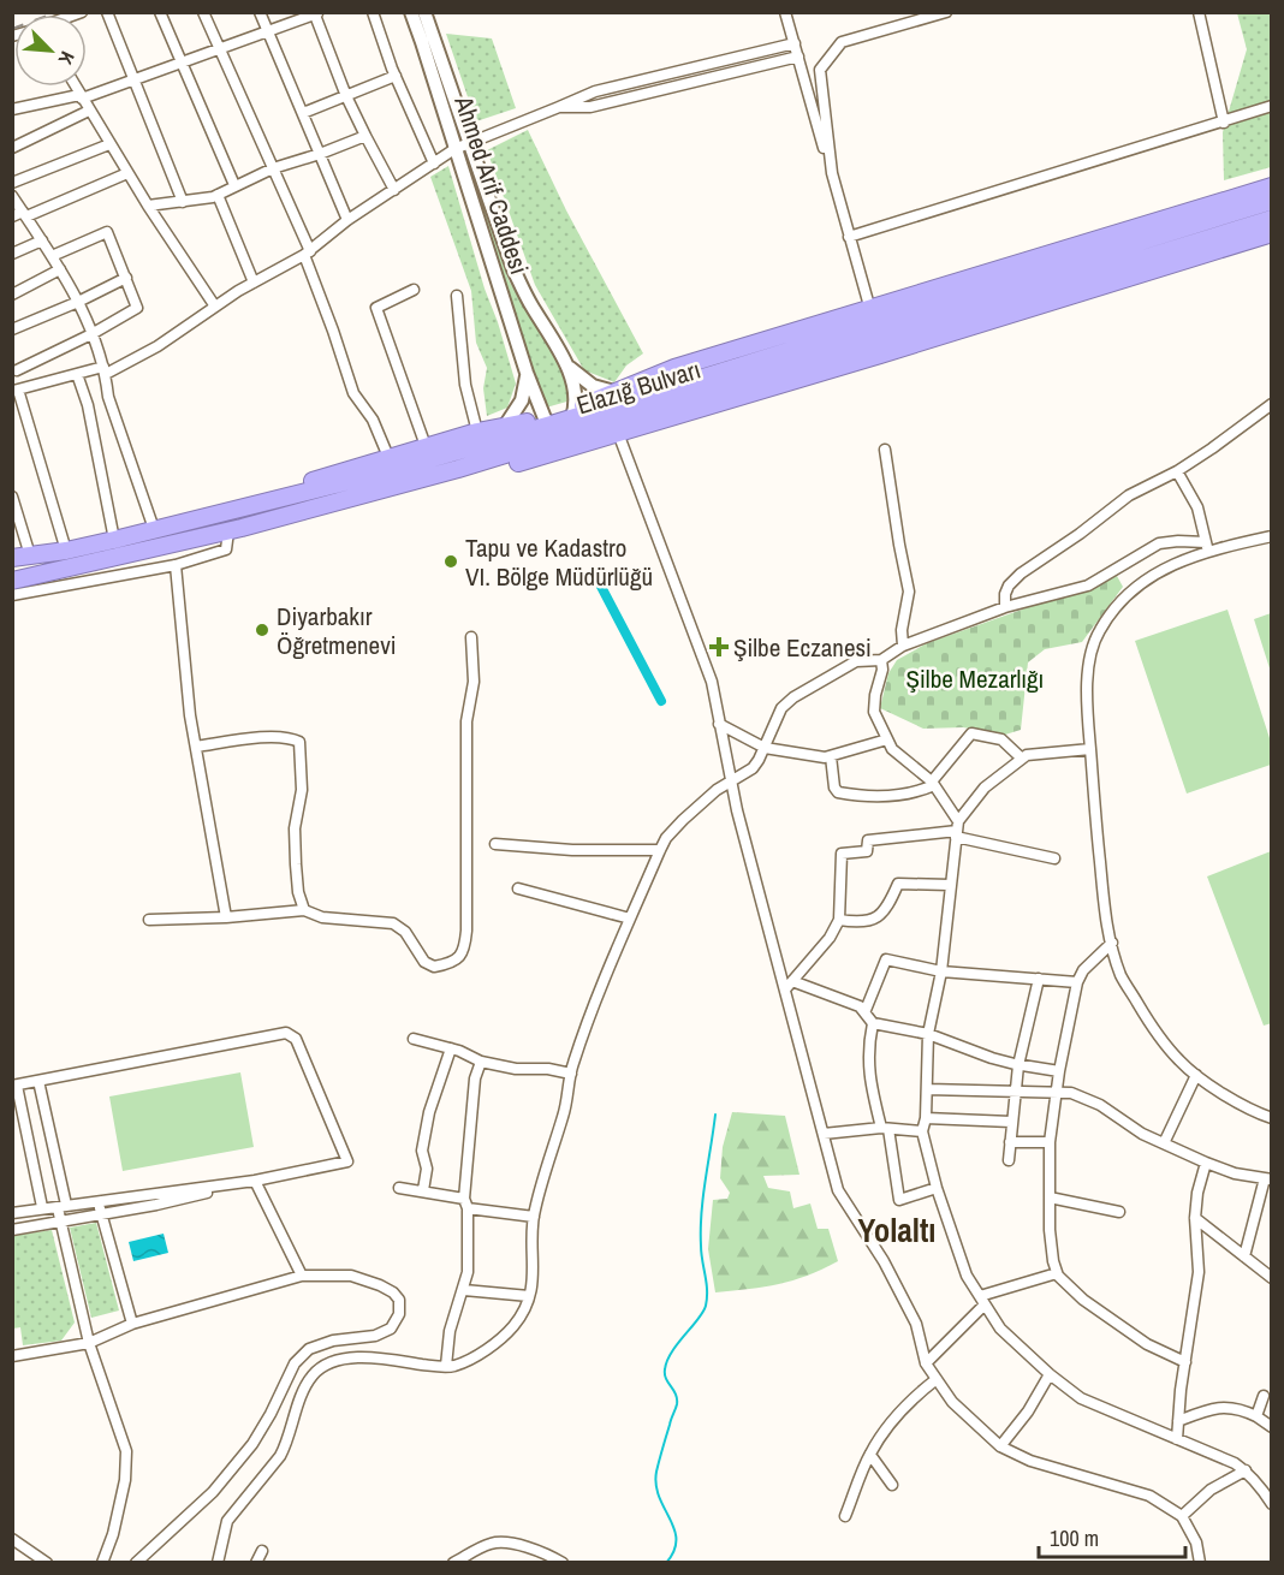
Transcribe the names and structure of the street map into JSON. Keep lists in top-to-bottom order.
{
  "streets": {
    "highway": ["Elazığ Bulvarı"],
    "street": ["Ahmed Arif Caddesi"]
  },
  "crossings": [
    ["Ahmed Arif Caddesi", "Elazığ Bulvarı"]
  ],
  "districts": ["Yolaltı"],
  "parks": ["Şilbe Mezarlığı"],
  "places": {
    "other": ["Tapu ve Kadastro VI. Bölge Müdürlüğü", "Diyarbakır Öğretmenevi"],
    "health": ["Şilbe Eczanesi"]
  },
  "scale_bar": "100 m",
  "north": "bottom right"
}
